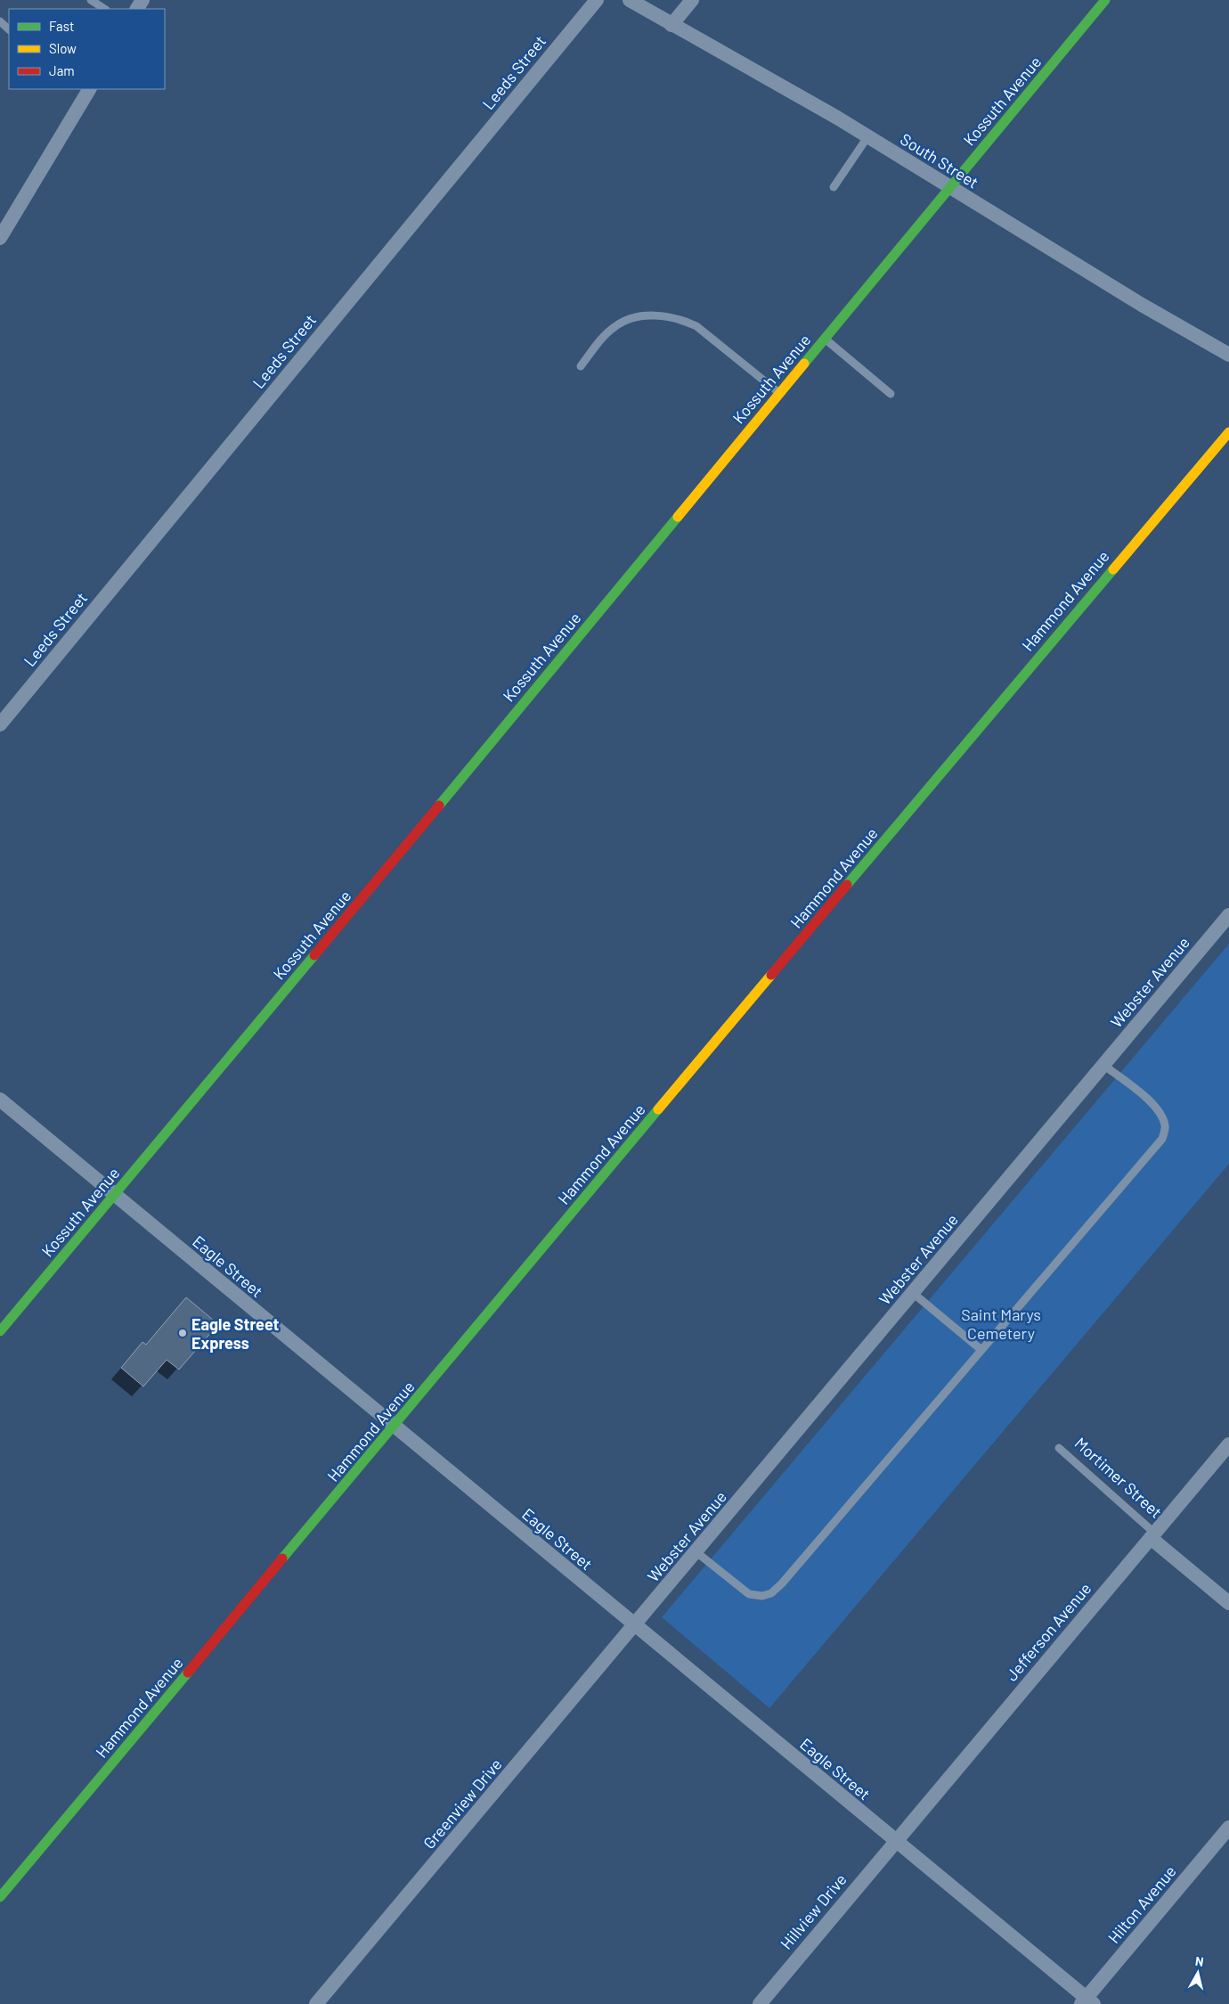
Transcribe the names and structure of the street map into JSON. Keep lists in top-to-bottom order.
{
  "streets": {
    "street": [
      "Leeds Street",
      "Kossuth Avenue",
      "South Street",
      "Hammond Avenue",
      "Webster Avenue",
      "Eagle Street",
      "Mortimer Street",
      "Jefferson Avenue",
      "Greenview Drive",
      "Hilton Avenue",
      "Hillview Drive"
    ]
  },
  "crossings": [
    ["Kossuth Avenue", "South Street"],
    ["Kossuth Avenue", "Eagle Street"],
    ["Hammond Avenue", "Eagle Street"],
    ["Webster Avenue", "Eagle Street"],
    ["Webster Avenue", "Greenview Drive"],
    ["Eagle Street", "Jefferson Avenue"],
    ["Eagle Street", "Greenview Drive"],
    ["Eagle Street", "Hilton Avenue"],
    ["Eagle Street", "Hillview Drive"],
    ["Mortimer Street", "Jefferson Avenue"],
    ["Jefferson Avenue", "Hillview Drive"]
  ],
  "parks": ["Saint Marys Cemetery"],
  "places": ["Eagle Street Express"],
  "legend": ["Fast", "Slow", "Jam"],
  "north": "top"
}
